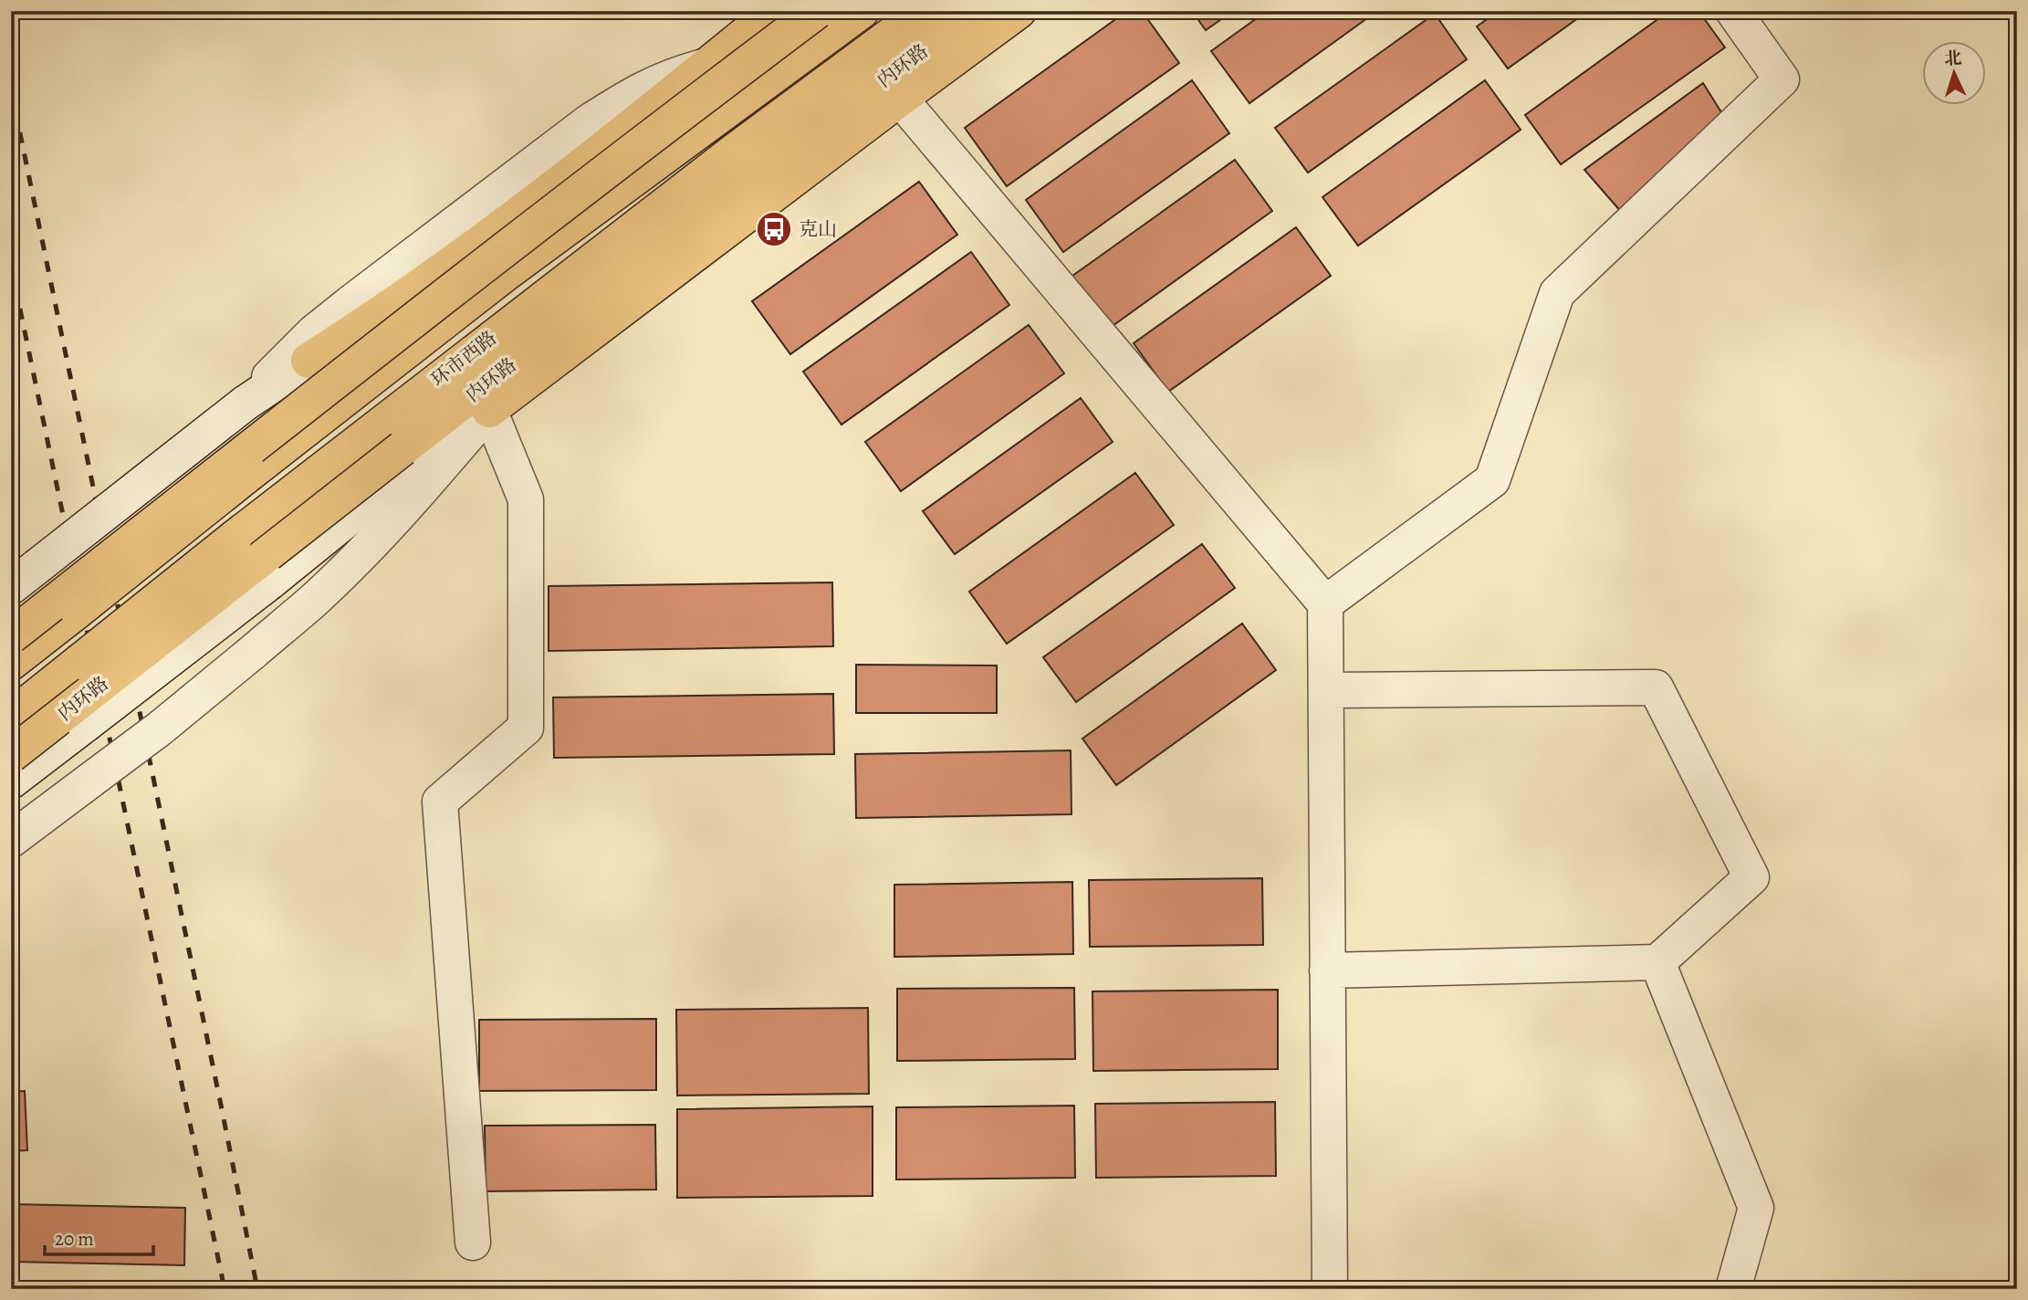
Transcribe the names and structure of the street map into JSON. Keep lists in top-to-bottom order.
{
  "streets": {
    "main road": ["内环路", "环市西路"]
  },
  "places": {
    "bus stop": ["克山"]
  },
  "scale_bar": "20 m",
  "north": "top"
}
